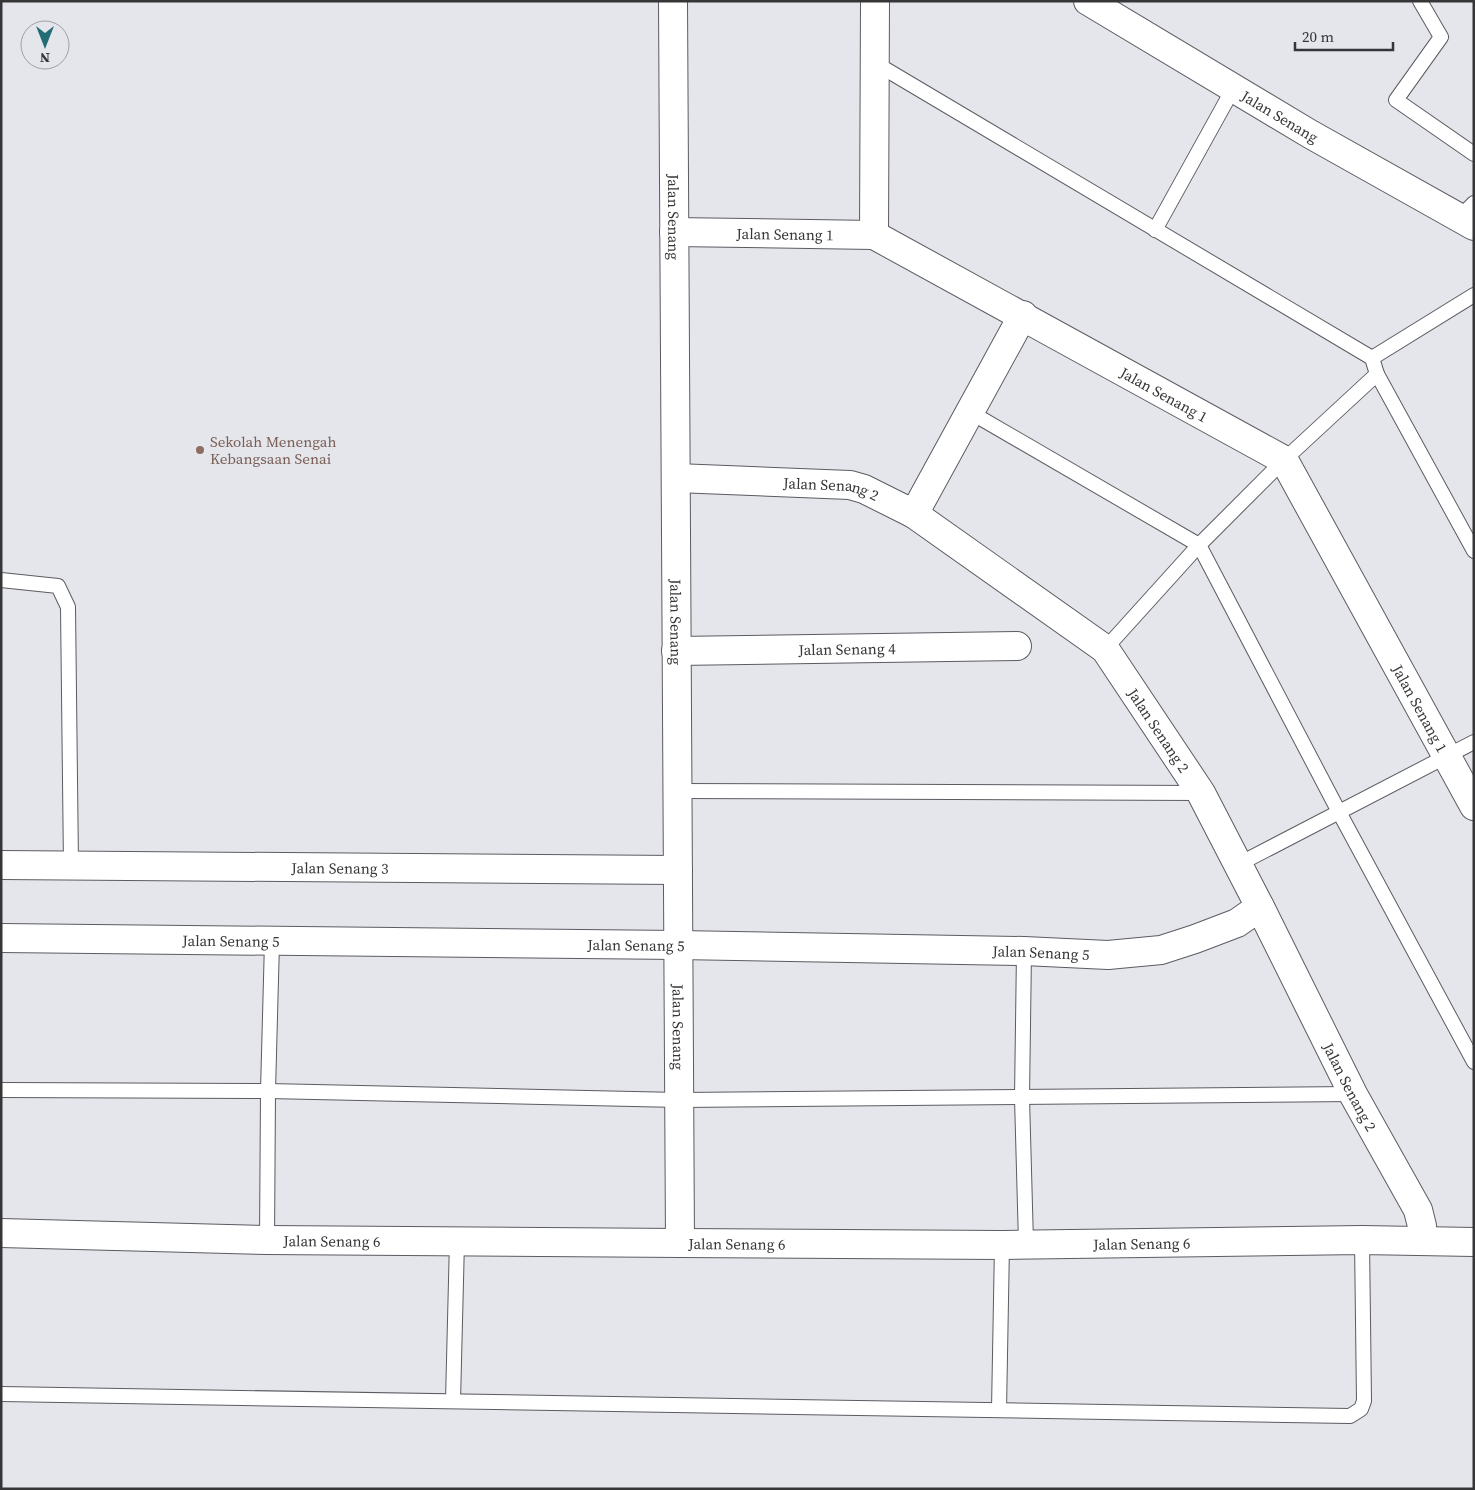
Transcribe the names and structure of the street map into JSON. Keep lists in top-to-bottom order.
{
  "streets": {
    "street": [
      "Jalan Senang",
      "Jalan Senang 1",
      "Jalan Senang 2",
      "Jalan Senang 4",
      "Jalan Senang 3",
      "Jalan Senang 5",
      "Jalan Senang 6"
    ]
  },
  "crossings": [
    ["Jalan Senang", "Jalan Senang 1"],
    ["Jalan Senang", "Jalan Senang 2"],
    ["Jalan Senang", "Jalan Senang 4"],
    ["Jalan Senang", "Jalan Senang 3"],
    ["Jalan Senang", "Jalan Senang 5"],
    ["Jalan Senang", "Jalan Senang 6"],
    ["Jalan Senang 2", "Jalan Senang 5"],
    ["Jalan Senang 2", "Jalan Senang 6"]
  ],
  "places": ["Sekolah Menengah Kebangsaan Senai"],
  "scale_bar": "20 m",
  "north": "bottom"
}
